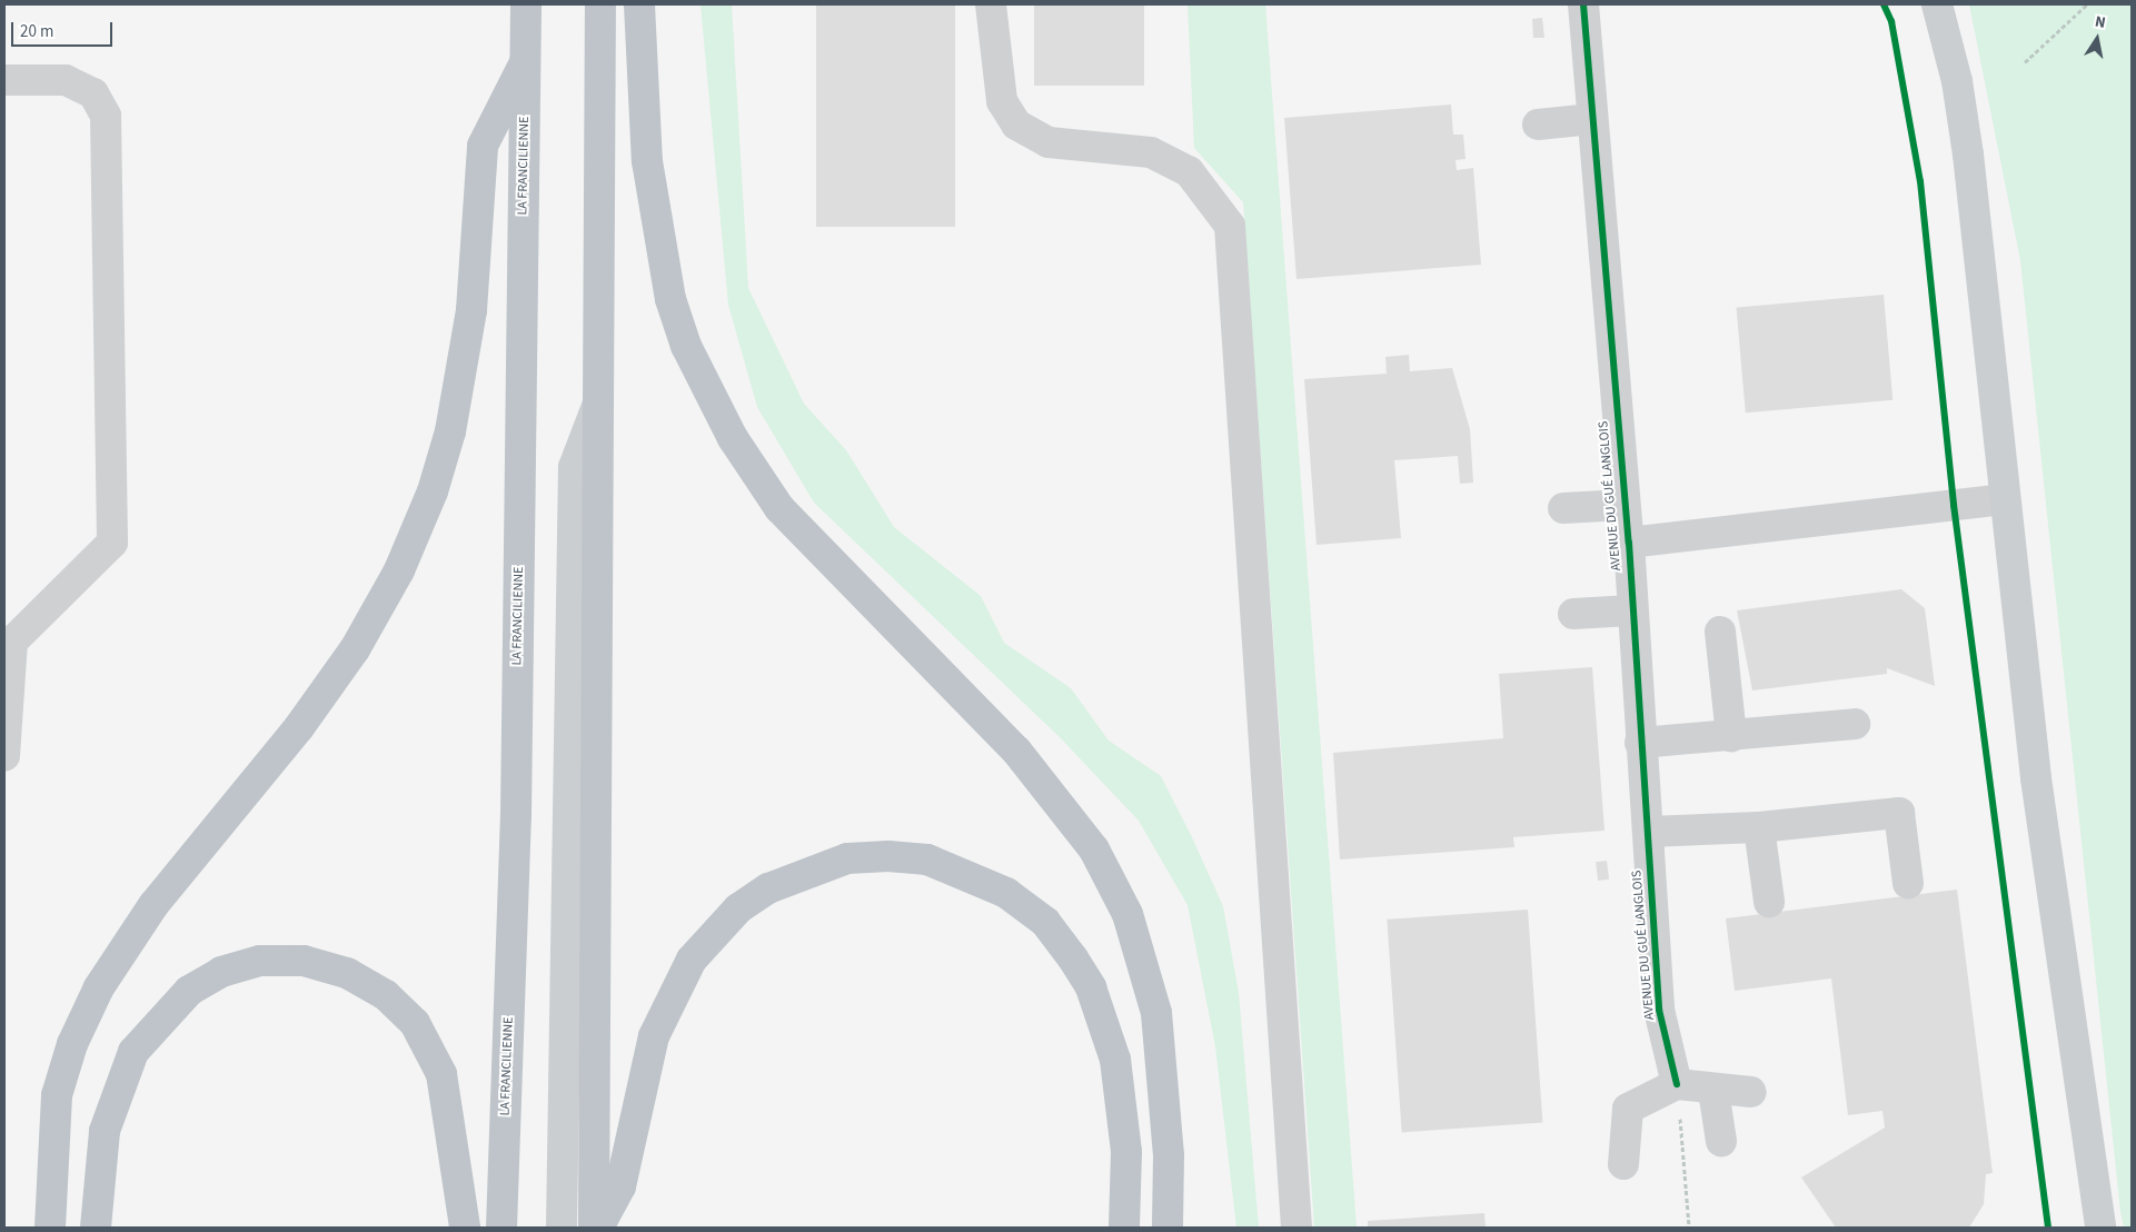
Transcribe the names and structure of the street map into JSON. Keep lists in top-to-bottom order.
{
  "streets": {
    "highway": ["LA FRANCILIENNE"],
    "street": ["AVENUE DU GUÉ LANGLOIS"]
  },
  "scale_bar": "20 m",
  "north": "top"
}
